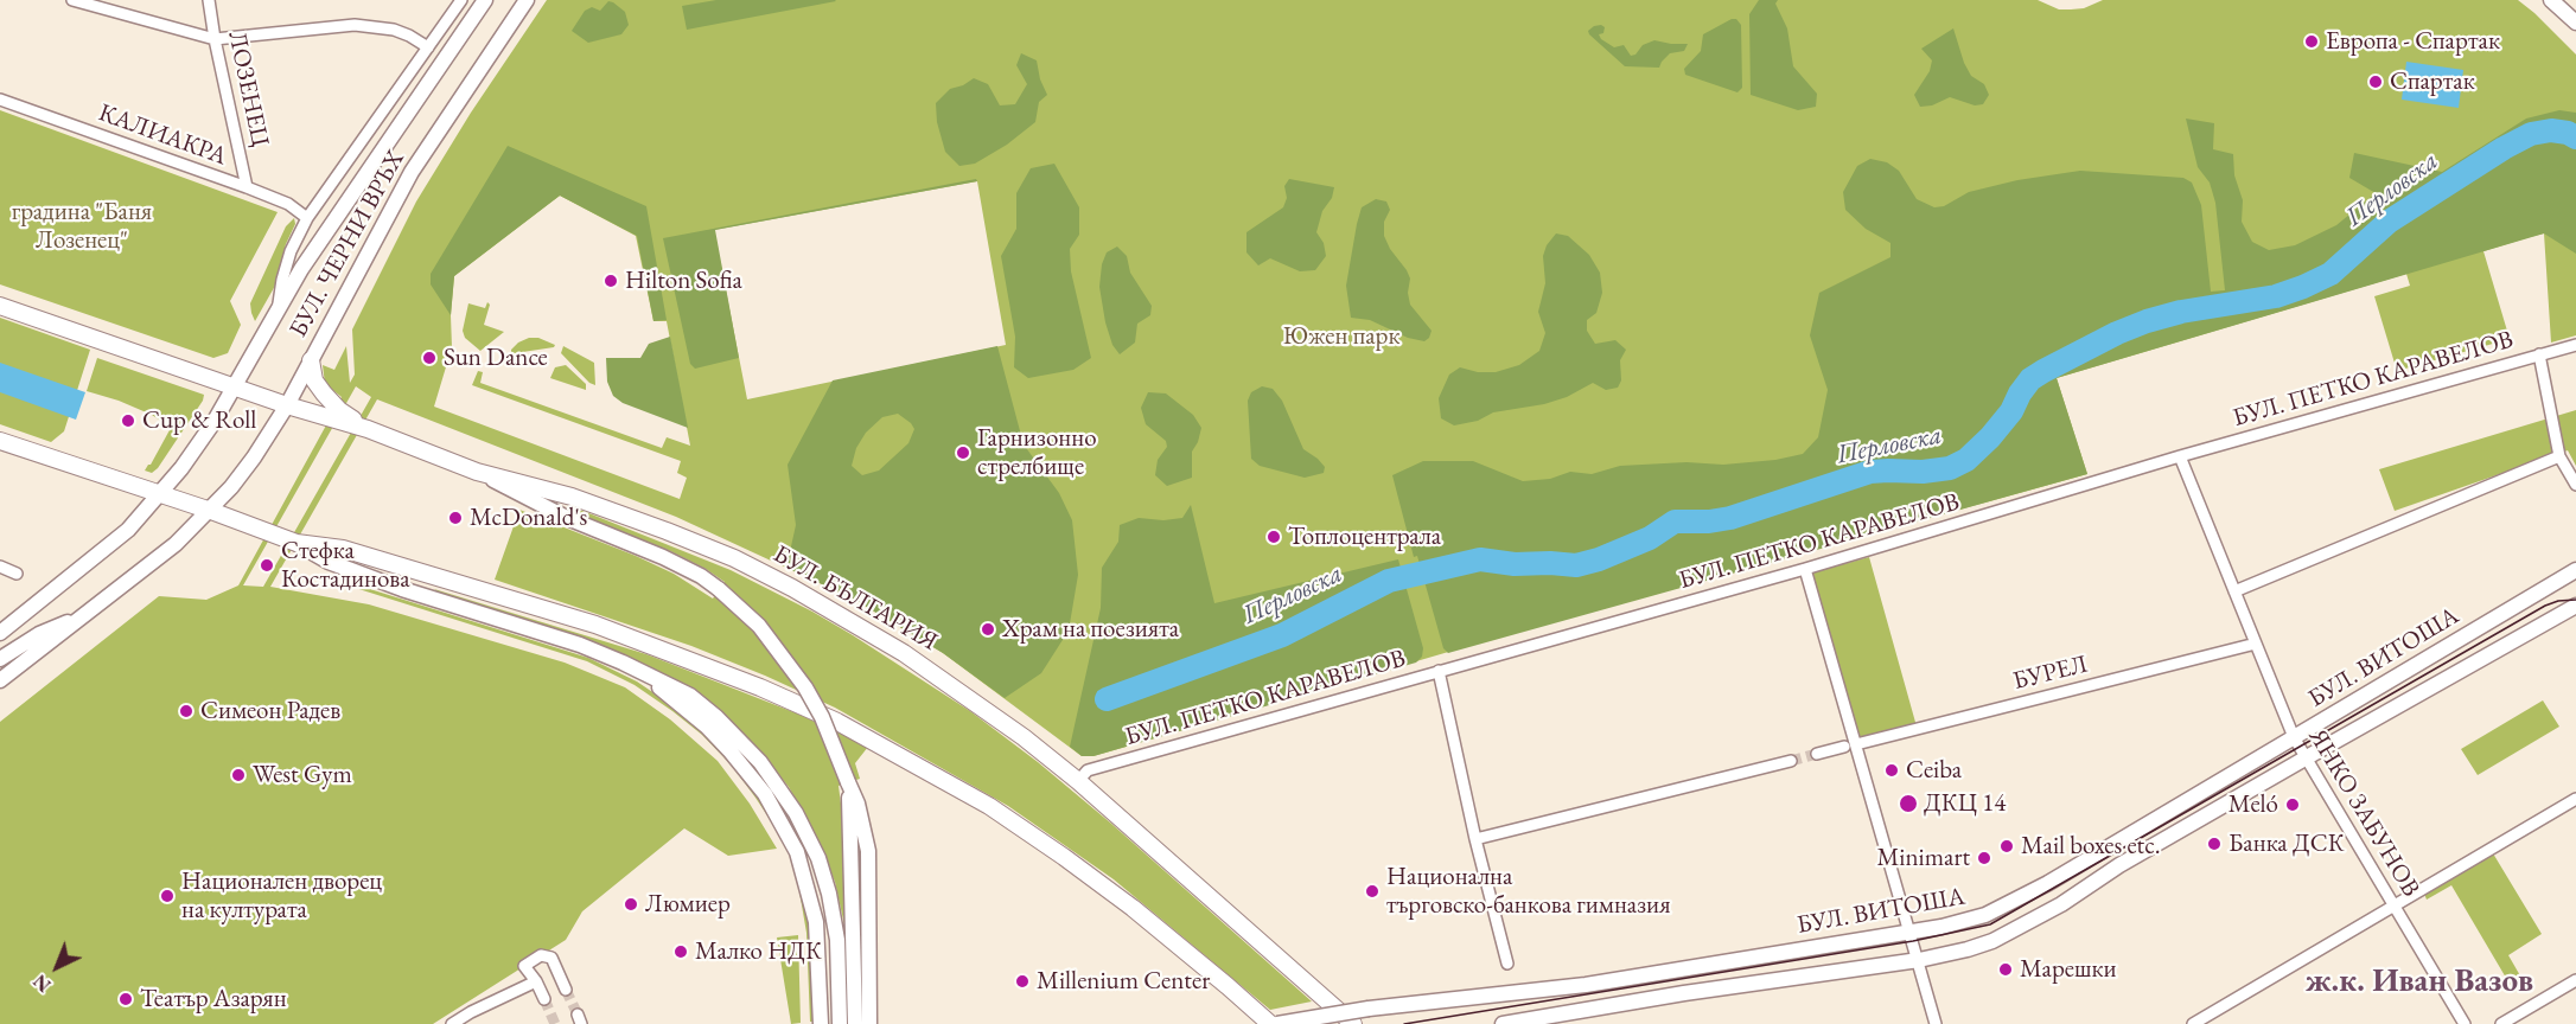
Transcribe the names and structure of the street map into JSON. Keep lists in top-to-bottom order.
{
  "streets": {
    "main road": ["БУЛ. ЧЕРНИ ВРЪХ", "БУЛ. БЪЛГАРИЯ", "БУЛ. ВИТОША"],
    "street": [
      "ЛОЗЕНЕЦ",
      "КАЛИАКРА",
      "БУЛ. ПЕТКО КАРАВЕЛОВ",
      "БУРЕЛ",
      "ЯНКО ЗАБУНОВ"
    ]
  },
  "crossings": [
    ["ЛОЗЕНЕЦ", "КАЛИАКРА"],
    ["КАЛИАКРА", "БУЛ. ЧЕРНИ ВРЪХ"],
    ["БУЛ. ЧЕРНИ ВРЪХ", "БУЛ. БЪЛГАРИЯ"],
    ["БУЛ. ПЕТКО КАРАВЕЛОВ", "БУЛ. БЪЛГАРИЯ"],
    ["БУЛ. ПЕТКО КАРАВЕЛОВ", "ЯНКО ЗАБУНОВ"],
    ["БУЛ. ВИТОША", "ЯНКО ЗАБУНОВ"],
    ["БУРЕЛ", "ЯНКО ЗАБУНОВ"]
  ],
  "districts": ["ж.к. Иван Вазов"],
  "water": ["Перловска"],
  "parks": ["градина \"Баня Лозенец\"", "Южен парк"],
  "places": [
    "Европа - Спартак",
    "Спартак",
    "Hilton Sofia",
    "Sun Dance",
    "Cup & Roll",
    "Гарнизонно стрелбище",
    "McDonald's",
    "Топлоцентрала",
    "Стефка Костадинова",
    "Храм на поезията",
    "Симеон Радев",
    "Ceiba",
    "West Gym",
    "ДКЦ 14",
    "Meló",
    "Банка ДСК",
    "Mail boxes etc.",
    "Minimart",
    "Национална търговско-банкова гимназия",
    "Национален дворец на културата",
    "Люмиер",
    "Малко НДК",
    "Марешки",
    "Millenium Center",
    "Театър Азарян"
  ],
  "north": "bottom left"
}
